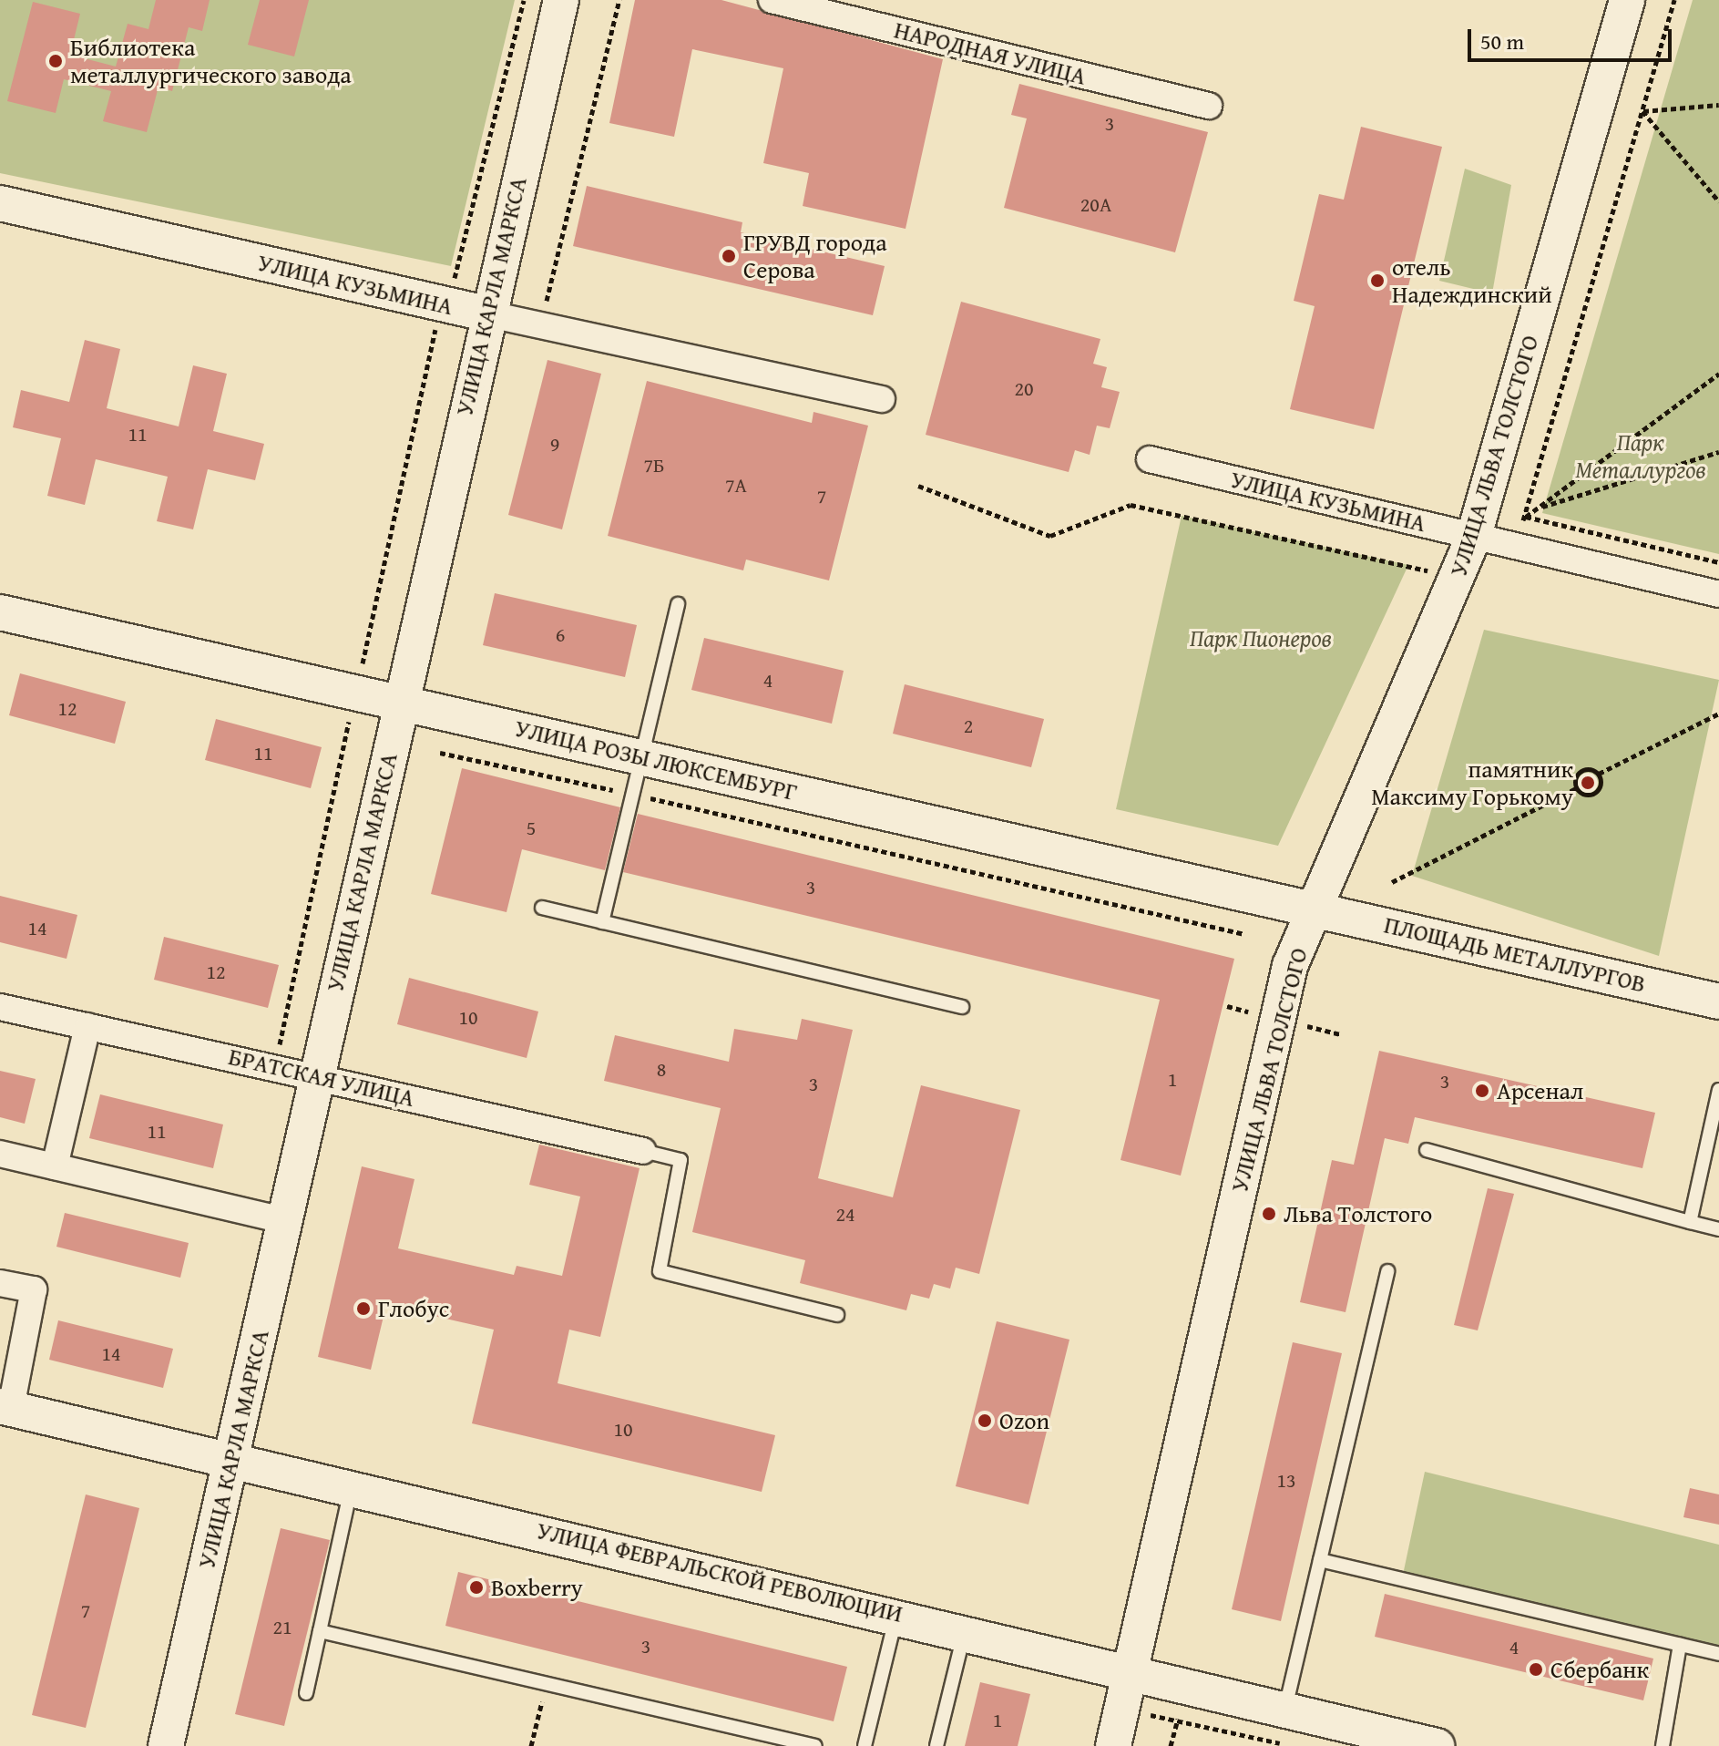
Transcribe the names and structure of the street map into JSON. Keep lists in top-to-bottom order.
{
  "streets": {
    "street": [
      "НАРОДНАЯ УЛИЦА",
      "УЛИЦА КУЗЬМИНА",
      "УЛИЦА КАРЛА МАРКСА",
      "УЛИЦА ЛЬВА ТОЛСТОГО",
      "УЛИЦА РОЗЫ ЛЮКСЕМБУРГ",
      "ПЛОЩАДЬ МЕТАЛЛУРГОВ",
      "БРАТСКАЯ УЛИЦА",
      "УЛИЦА ФЕВРАЛЬСКОЙ РЕВОЛЮЦИИ"
    ]
  },
  "crossings": [
    ["УЛИЦА КУЗЬМИНА", "УЛИЦА КАРЛА МАРКСА"],
    ["УЛИЦА КУЗЬМИНА", "УЛИЦА ЛЬВА ТОЛСТОГО"],
    ["УЛИЦА КАРЛА МАРКСА", "УЛИЦА РОЗЫ ЛЮКСЕМБУРГ"],
    ["УЛИЦА КАРЛА МАРКСА", "БРАТСКАЯ УЛИЦА"],
    ["УЛИЦА КАРЛА МАРКСА", "УЛИЦА ФЕВРАЛЬСКОЙ РЕВОЛЮЦИИ"],
    ["УЛИЦА ЛЬВА ТОЛСТОГО", "УЛИЦА РОЗЫ ЛЮКСЕМБУРГ"],
    ["УЛИЦА ЛЬВА ТОЛСТОГО", "ПЛОЩАДЬ МЕТАЛЛУРГОВ"],
    ["УЛИЦА ЛЬВА ТОЛСТОГО", "УЛИЦА ФЕВРАЛЬСКОЙ РЕВОЛЮЦИИ"],
    ["УЛИЦА РОЗЫ ЛЮКСЕМБУРГ", "ПЛОЩАДЬ МЕТАЛЛУРГОВ"]
  ],
  "parks": ["Парк Металлургов", "Парк Пионеров"],
  "places": [
    "Библиотека металлургического завода",
    "ГРУВД города Серова",
    "отель Надеждинский",
    "памятник Максиму Горькому",
    "Арсенал",
    "Льва Толстого",
    "Глобус",
    "Ozon",
    "Boxberry",
    "Сбербанк"
  ],
  "house_numbers": [
    "3",
    "20А",
    "20",
    "11",
    "9",
    "7Б",
    "7А",
    "7",
    "6",
    "4",
    "12",
    "2",
    "11",
    "5",
    "3",
    "14",
    "12",
    "10",
    "8",
    "1",
    "3",
    "3",
    "11",
    "24",
    "14",
    "10",
    "13",
    "7",
    "21",
    "3",
    "4",
    "1"
  ],
  "scale_bar": "50 m"
}
